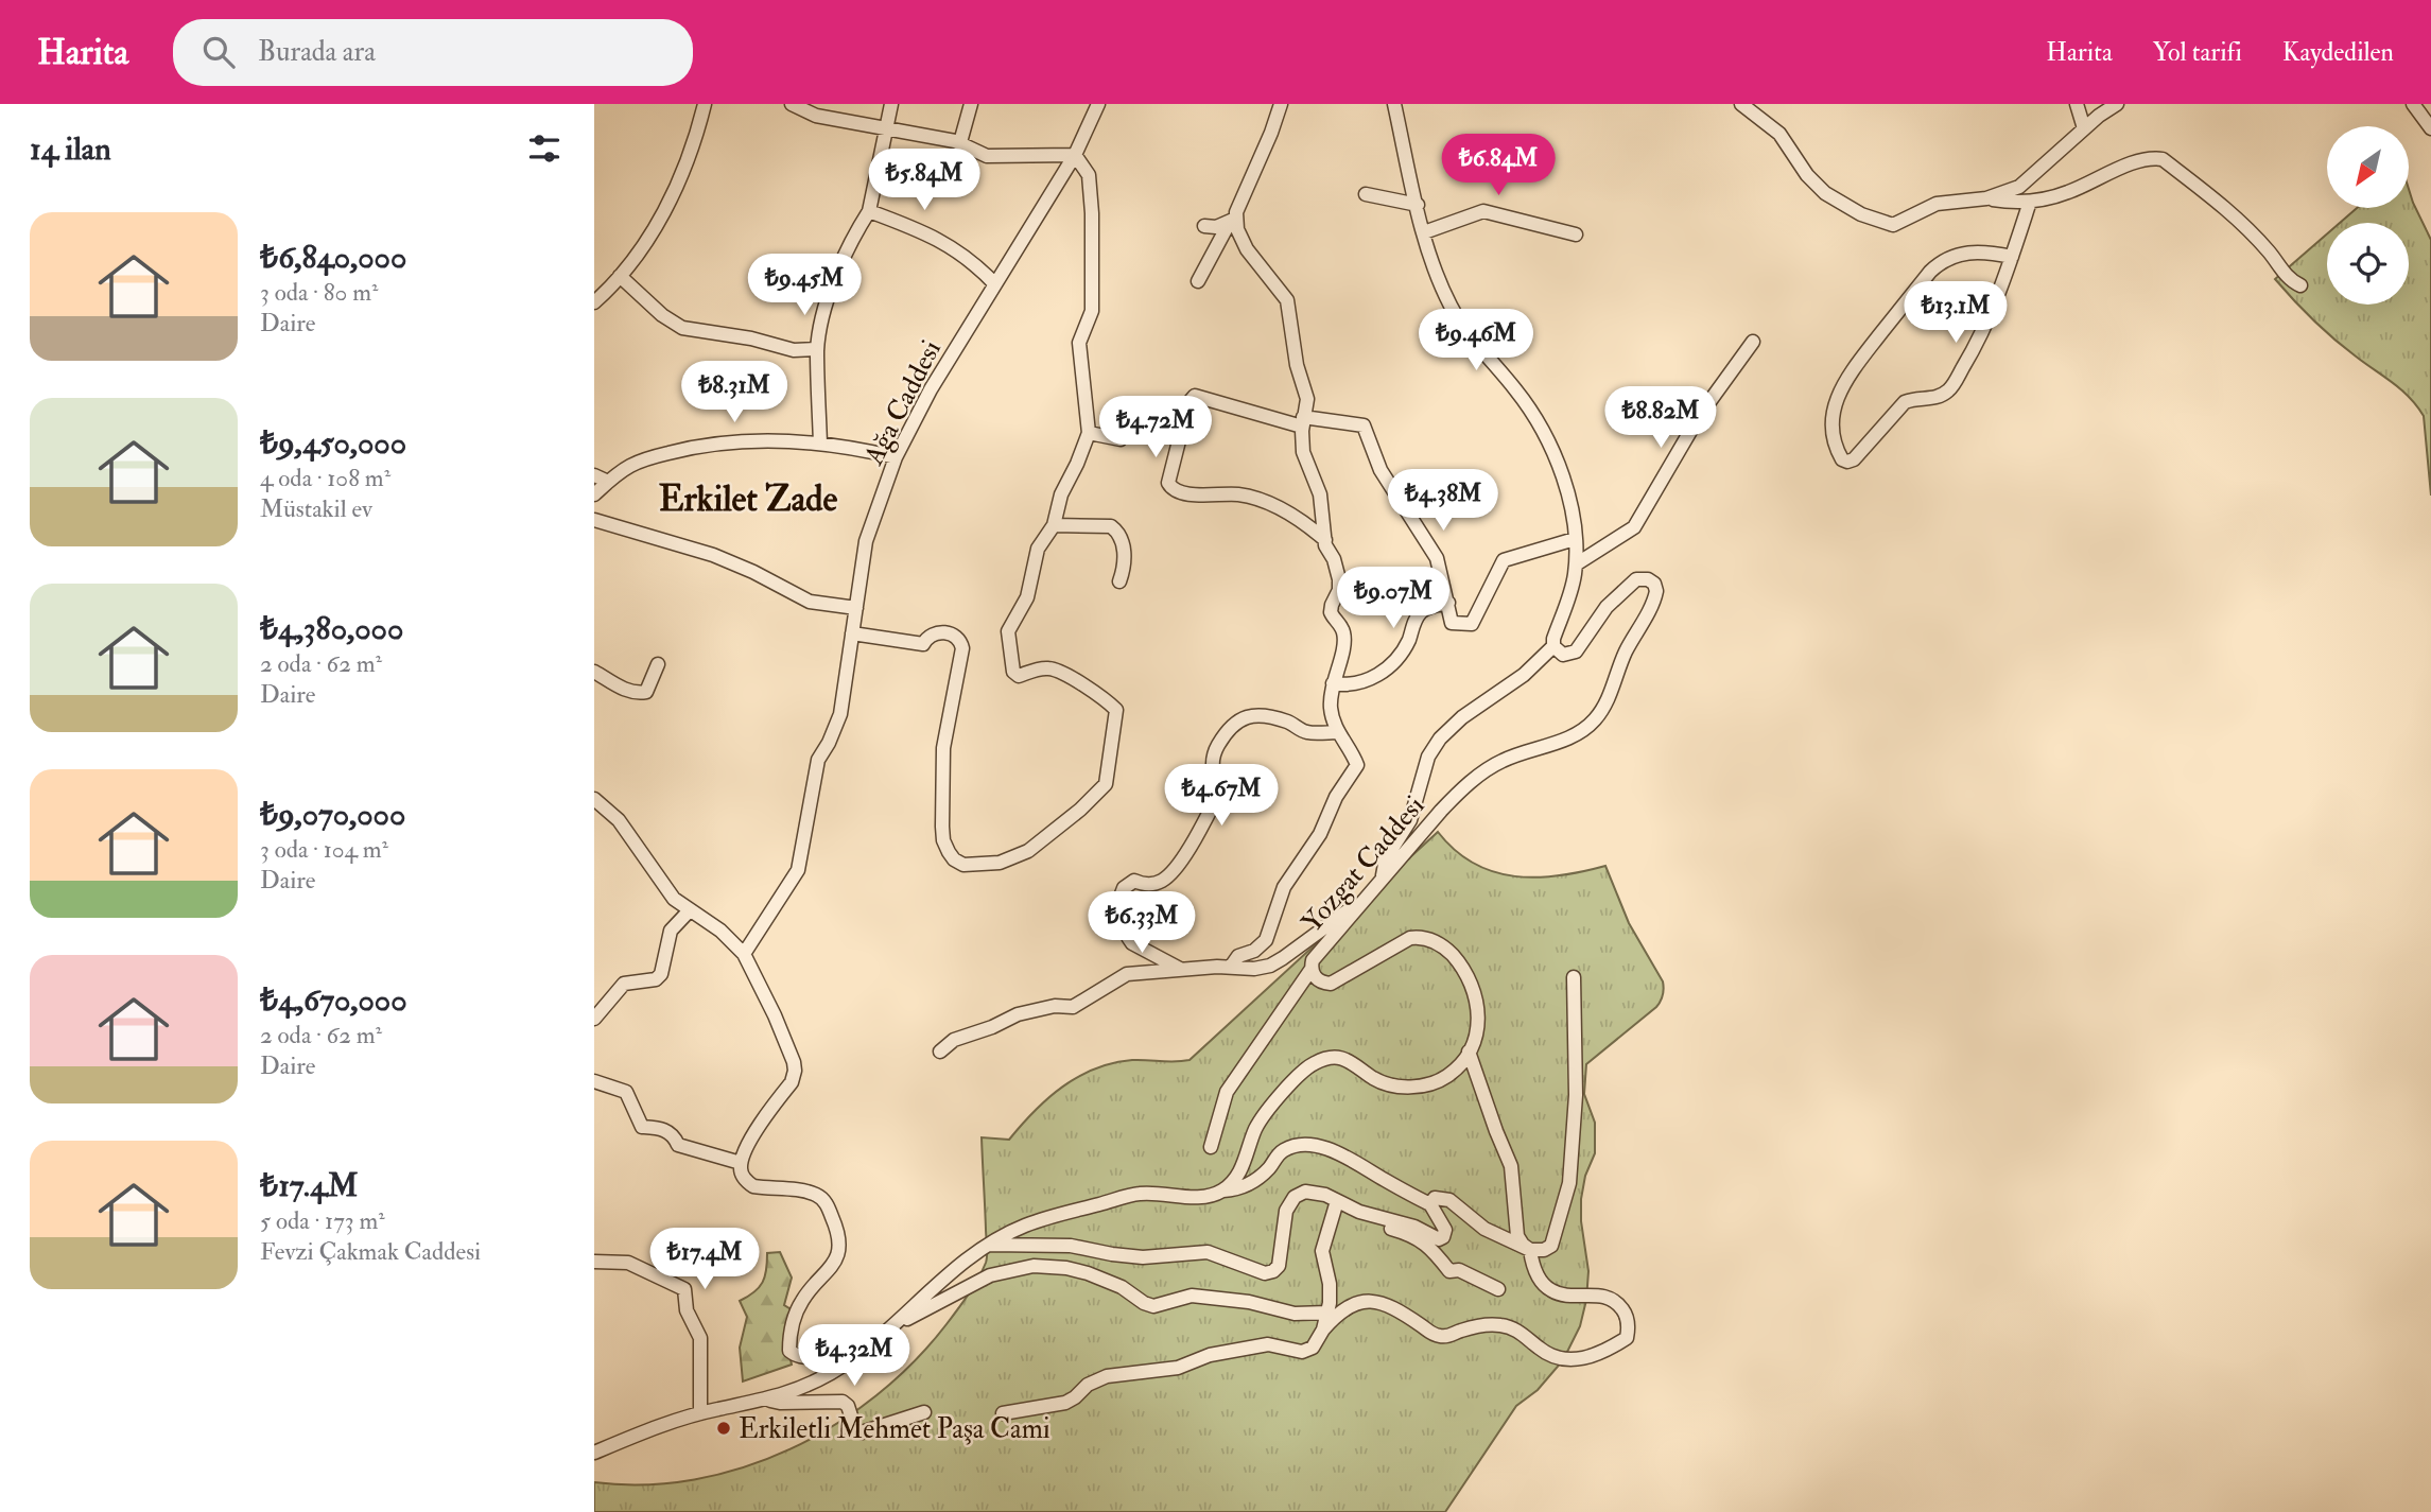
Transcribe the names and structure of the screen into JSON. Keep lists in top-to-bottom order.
{
  "streets": {
    "street": ["Ağa Caddesi", "Yozgat Caddesi"]
  },
  "districts": ["Erkilet Zade"],
  "places": ["Erkiletli Mehmet Paşa Cami"],
  "north": "bottom left",
  "page": {
    "header": "Harita",
    "search": "Burada ara",
    "nav": ["Harita", "Yol tarifi", "Kaydedilen"],
    "heading": "14 ilan",
    "price": [
      "₺6.84M",
      "₺5.84M",
      "₺9.45M",
      "₺13.1M",
      "₺9.46M",
      "₺8.31M",
      "₺8.82M",
      "₺4.72M",
      "₺4.38M",
      "₺9.07M",
      "₺4.67M",
      "₺6.33M",
      "₺17.4M",
      "₺4.32M"
    ],
    "list": [
      {
        "name": "₺6,840,000",
        "note": "3 oda · 80 m² · Daire"
      },
      {
        "name": "₺9,450,000",
        "note": "4 oda · 108 m² · Müstakil ev"
      },
      {
        "name": "₺4,380,000",
        "note": "2 oda · 62 m² · Daire"
      },
      {
        "name": "₺9,070,000",
        "note": "3 oda · 104 m² · Daire"
      },
      {
        "name": "₺4,670,000",
        "note": "2 oda · 62 m² · Daire"
      },
      {
        "name": "₺17.4M",
        "note": "5 oda · 173 m² · Fevzi Çakmak Caddesi"
      }
    ]
  }
}
